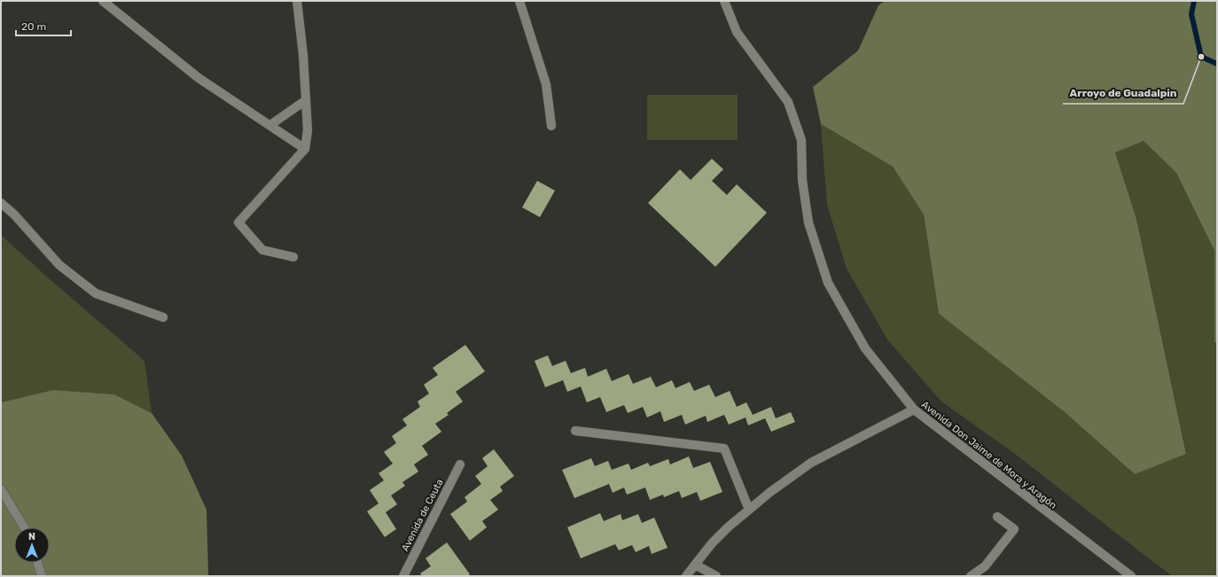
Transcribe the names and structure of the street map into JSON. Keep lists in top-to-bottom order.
{
  "streets": {
    "street": ["Avenida Don Jaime de Mora y Aragón", "Avenida de Ceuta"]
  },
  "places": ["Arroyo de Guadalpin"],
  "scale_bar": "20 m",
  "north": "top"
}
